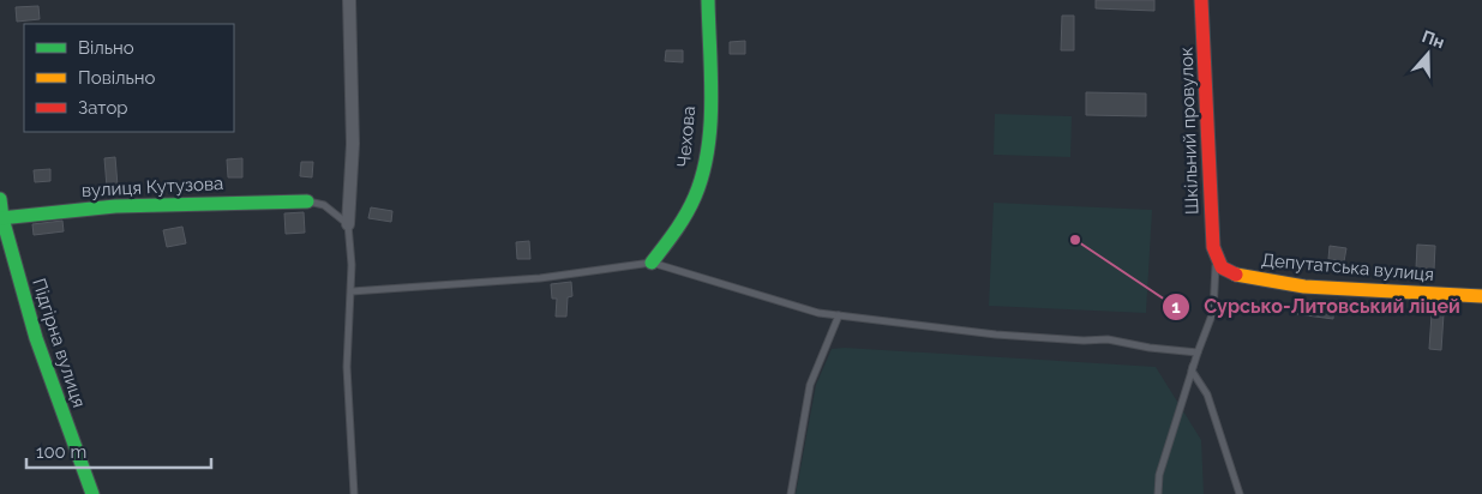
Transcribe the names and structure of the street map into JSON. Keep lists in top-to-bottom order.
{
  "streets": {
    "street": [
      "Шкільний провулок",
      "Чехова",
      "вулиця Кутузова",
      "Депутатська вулиця",
      "Підгірна вулиця"
    ]
  },
  "crossings": [
    ["Шкільний провулок", "Депутатська вулиця"],
    ["вулиця Кутузова", "Підгірна вулиця"]
  ],
  "places": ["Сурсько-Литовський ліцей"],
  "legend": ["Вільно", "Повільно", "Затор"],
  "scale_bar": "100 m",
  "north": "top"
}
